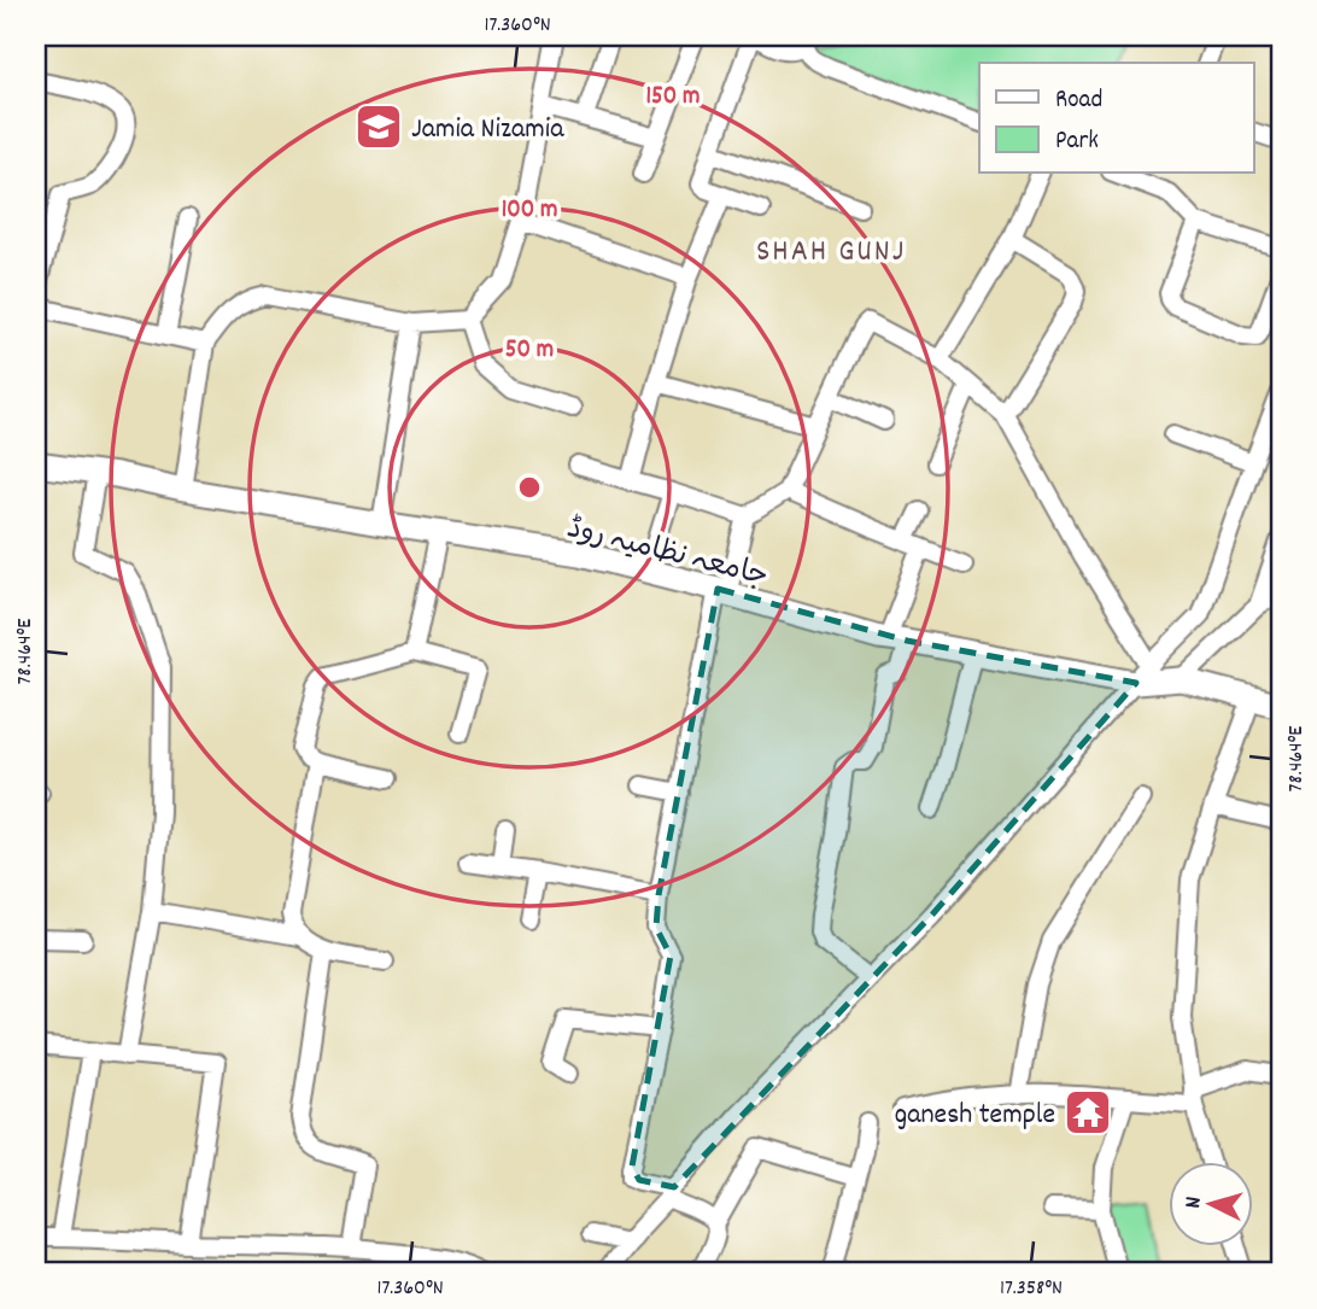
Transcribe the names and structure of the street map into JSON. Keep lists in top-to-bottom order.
{
  "streets": {
    "street": ["جامعہ نظامیہ روڈ"]
  },
  "districts": ["SHAH GUNJ"],
  "places": {
    "school or university": ["Jamia Nizamia"],
    "temple": ["ganesh temple"]
  },
  "legend": ["Road", "Park"],
  "north": "left",
  "coordinates": ["17.360°N", "78.464°E", "17.358°N"],
  "rings": ["150 m", "100 m", "50 m"]
}
